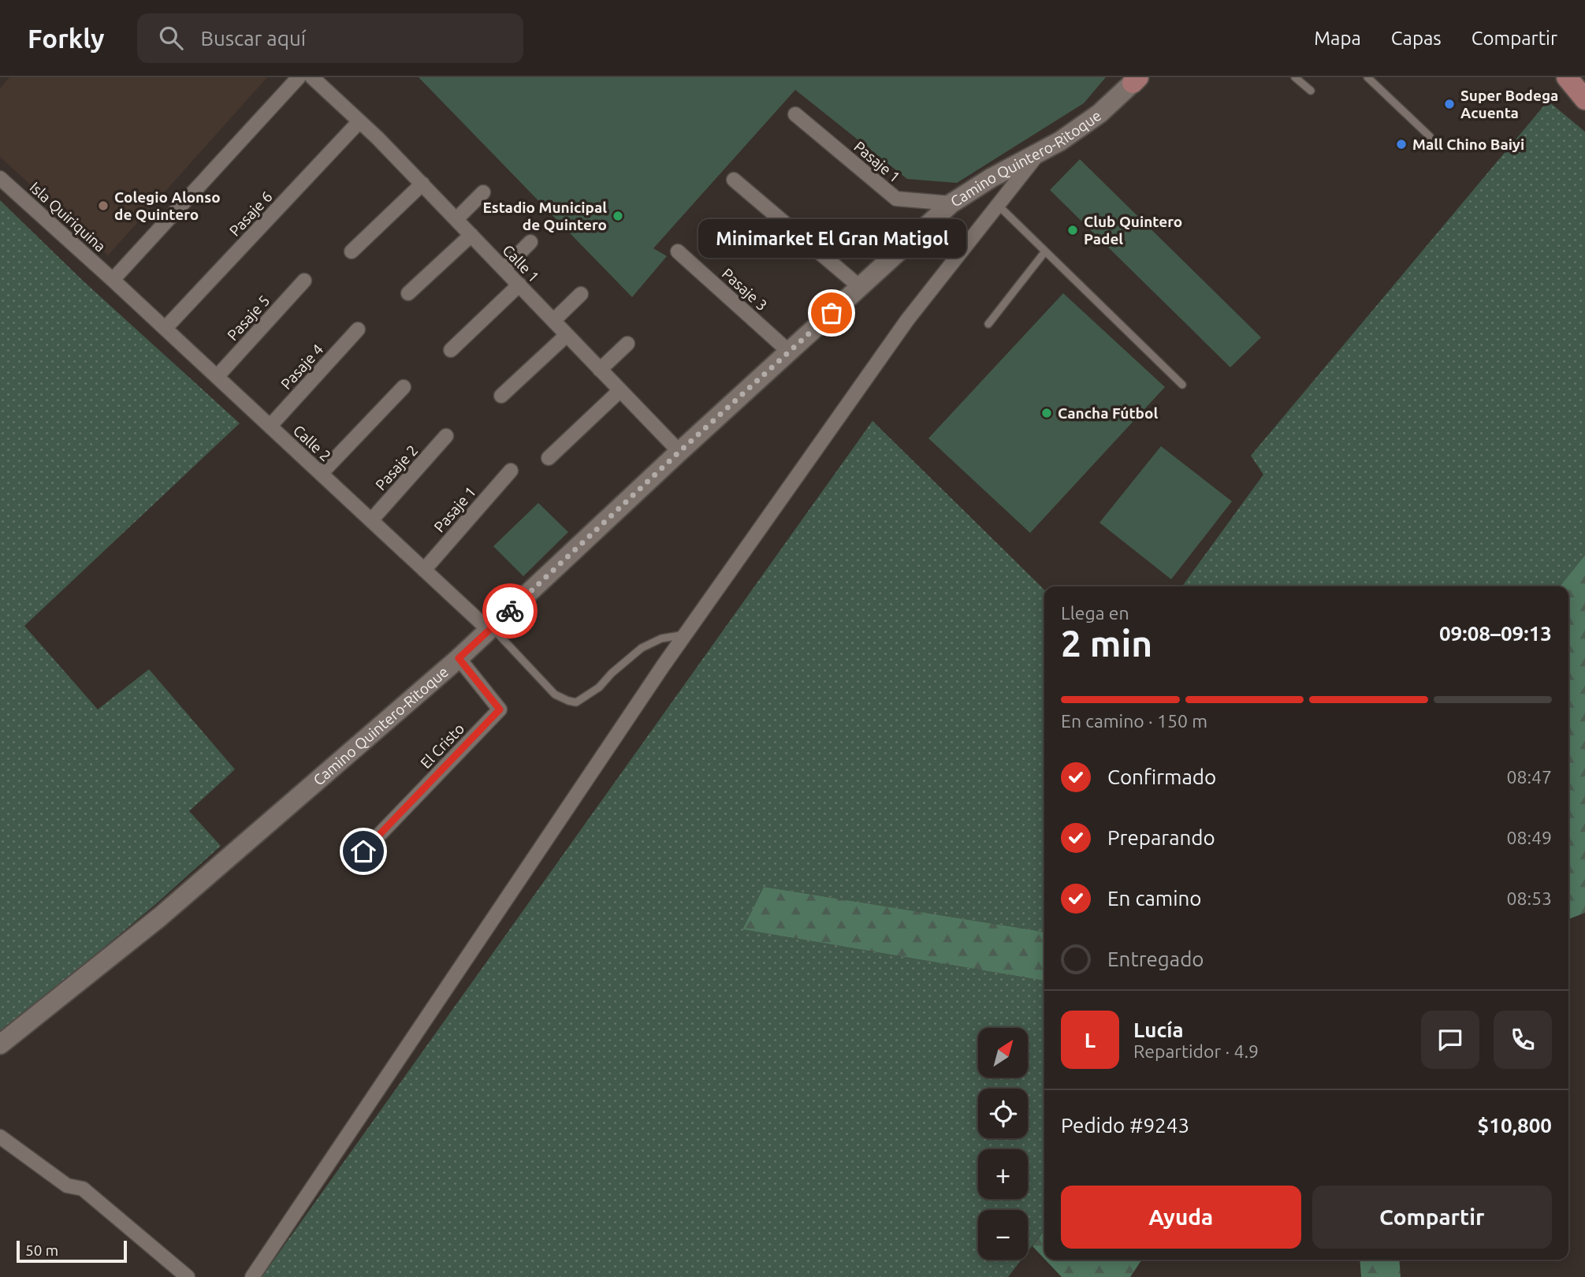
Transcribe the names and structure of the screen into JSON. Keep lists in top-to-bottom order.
{
  "streets": {
    "main road": ["Camino Quintero-Ritoque"],
    "street": [
      "Pasaje 1",
      "Pasaje 6",
      "Isla Quiriquina",
      "Calle 1",
      "Pasaje 3",
      "Pasaje 5",
      "Pasaje 4",
      "Calle 2",
      "Pasaje 2",
      "El Cristo"
    ]
  },
  "crossings": [
    ["Camino Quintero-Ritoque", "Pasaje 1"],
    ["Camino Quintero-Ritoque", "Calle 1"],
    ["Camino Quintero-Ritoque", "Pasaje 3"],
    ["Camino Quintero-Ritoque", "Calle 2"],
    ["Camino Quintero-Ritoque", "El Cristo"],
    ["Pasaje 1", "Calle 2"],
    ["Pasaje 6", "Calle 1"],
    ["Pasaje 6", "Calle 2"],
    ["Isla Quiriquina", "Calle 2"],
    ["Pasaje 5", "Calle 2"],
    ["Pasaje 4", "Calle 2"],
    ["Calle 2", "Pasaje 2"]
  ],
  "places": [
    "Super Bodega Acuenta",
    "Mall Chino Baiyi",
    "Colegio Alonso de Quintero",
    "Estadio Municipal de Quintero",
    "Club Quintero Padel",
    "Minimarket El Gran Matigol",
    "Cancha Fútbol"
  ],
  "scale_bar": "50 m",
  "north": "top right",
  "page": {
    "header": "Forkly",
    "search": "Buscar aquí",
    "nav": ["Mapa", "Capas", "Compartir"],
    "bubble": "Minimarket El Gran Matigol",
    "heading": ["2 min", "Llega en", "09:08–09:13"],
    "panel": [
      "Lucía",
      "Repartidor · 4.9",
      "Pedido #9243",
      "$10,800"
    ],
    "bar": "En camino · 150 m",
    "list": [
      ["Confirmado", "08:47"],
      ["Preparando", "08:49"],
      ["En camino", "08:53"],
      "Entregado"
    ],
    "round": "L",
    "map_buttons": ["+", "−"],
    "buttons": ["Ayuda", "Compartir"],
    "scale": "50 m"
  }
}
